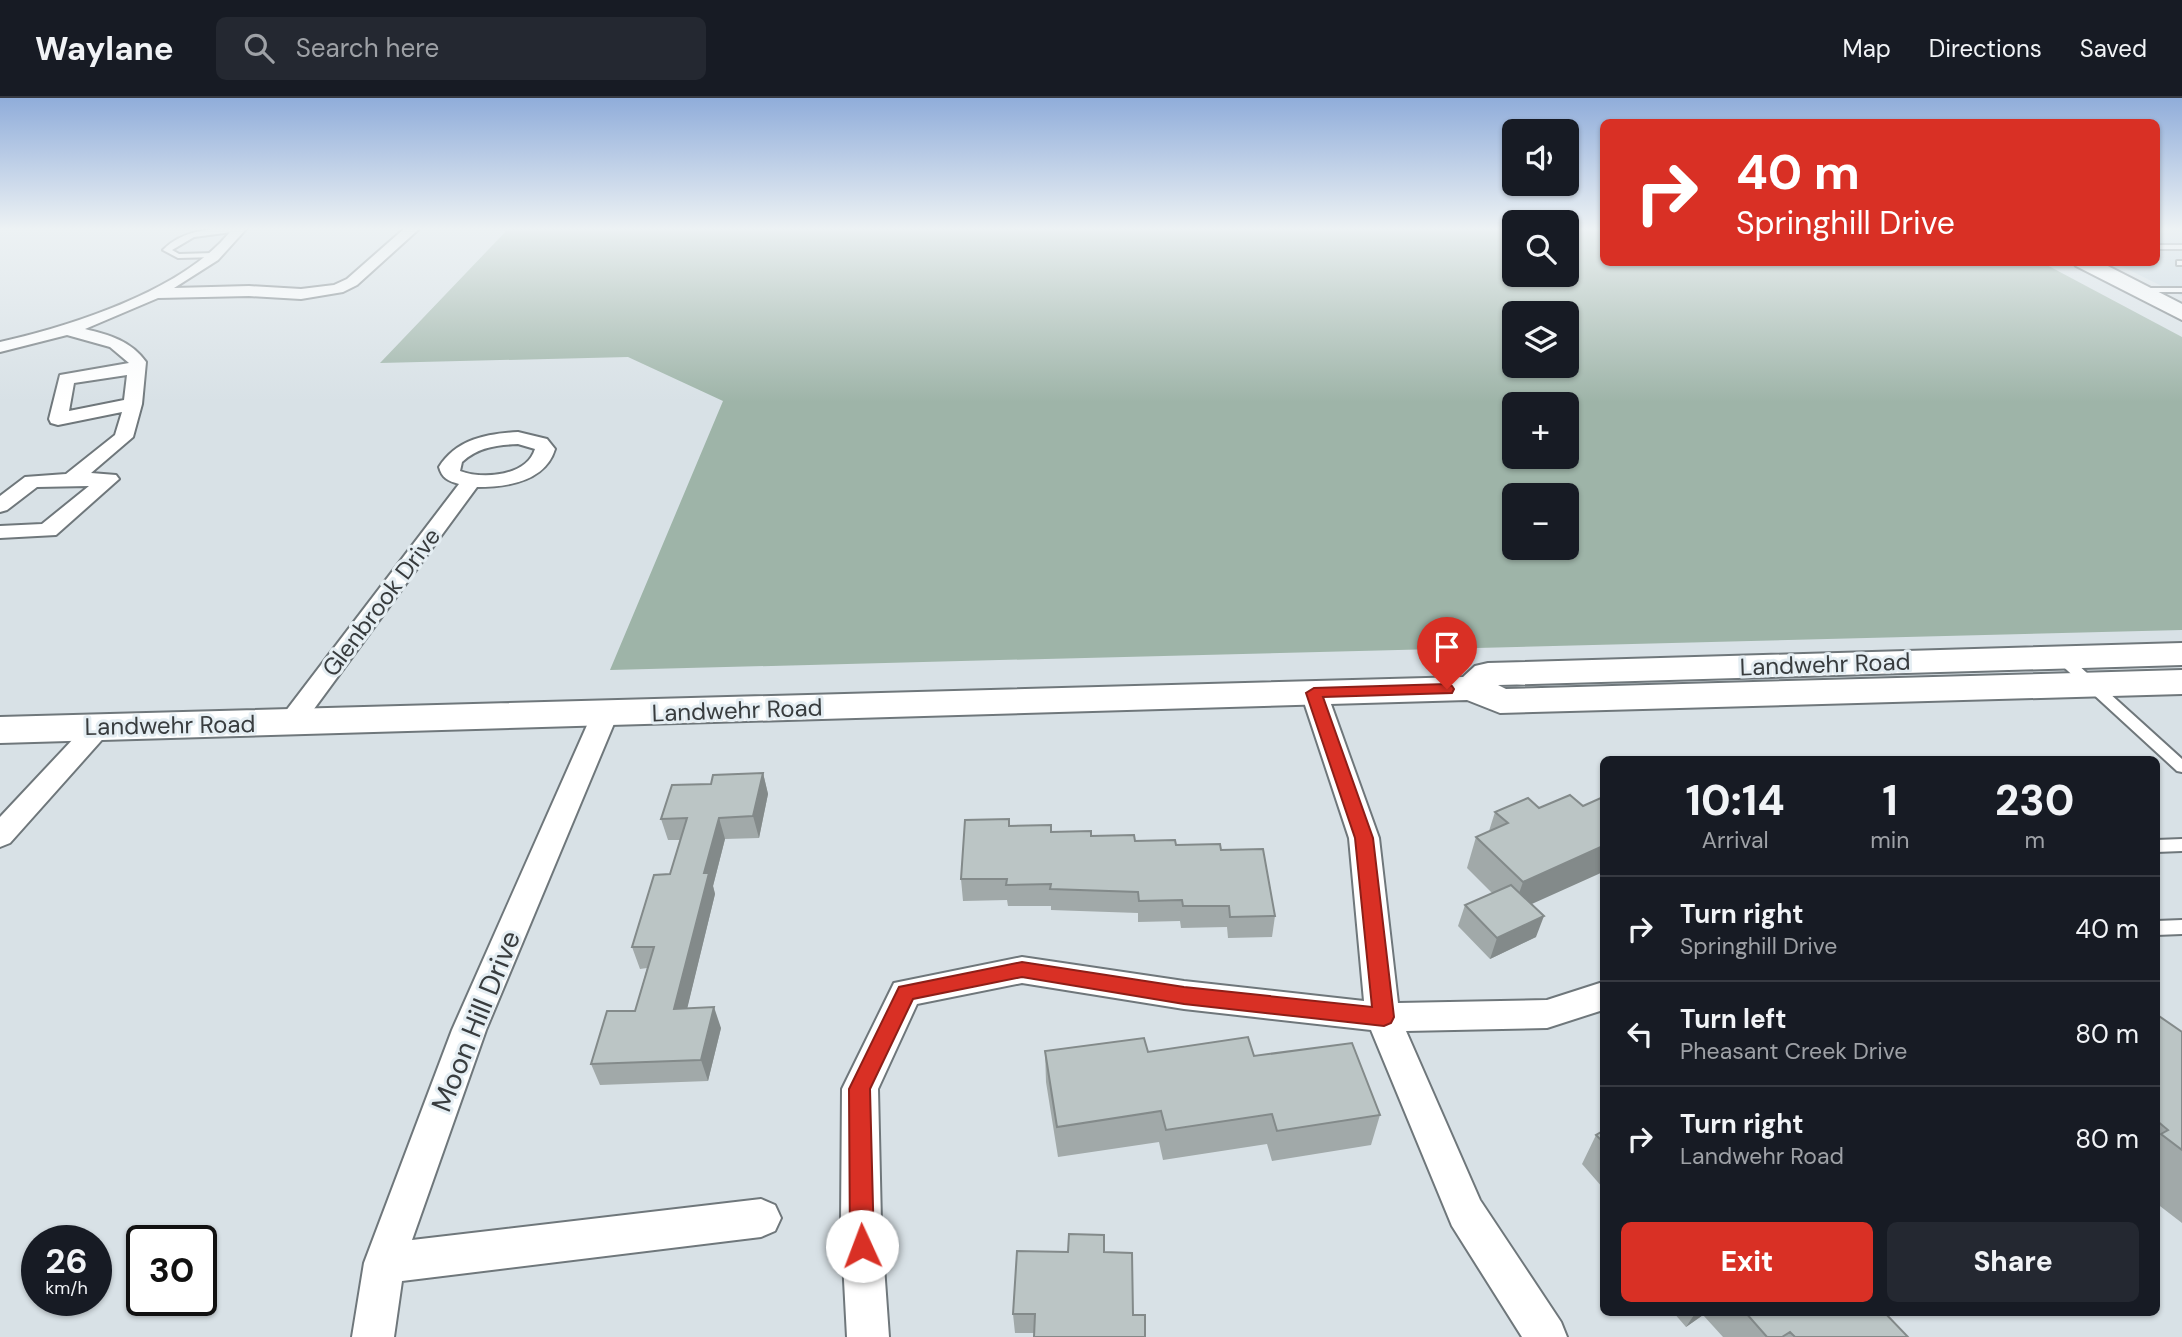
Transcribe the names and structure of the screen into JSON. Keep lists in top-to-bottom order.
{
  "streets": {
    "main road": ["Landwehr Road"],
    "street": ["Glenbrook Drive", "Moon Hill Drive"]
  },
  "crossings": [
    ["Glenbrook Drive", "Landwehr Road"],
    ["Landwehr Road", "Moon Hill Drive"]
  ],
  "page": {
    "header": "Waylane",
    "search": "Search here",
    "nav": ["Map", "Directions", "Saved"],
    "map_buttons": ["+", "−"],
    "turn": ["40 m", "Springhill Drive"],
    "eta": [
      "10:14",
      "Arrival",
      "1",
      "min",
      "230",
      "m"
    ],
    "list": [
      {
        "name": "Turn right",
        "note": "Springhill Drive",
        "value": "40 m"
      },
      {
        "name": "Turn left",
        "note": "Pheasant Creek Drive",
        "value": "80 m"
      },
      {
        "name": "Turn right",
        "note": "Landwehr Road",
        "value": "80 m"
      }
    ],
    "buttons": ["Exit", "Share"],
    "speed": "26 km/h",
    "limit": "30"
  }
}
